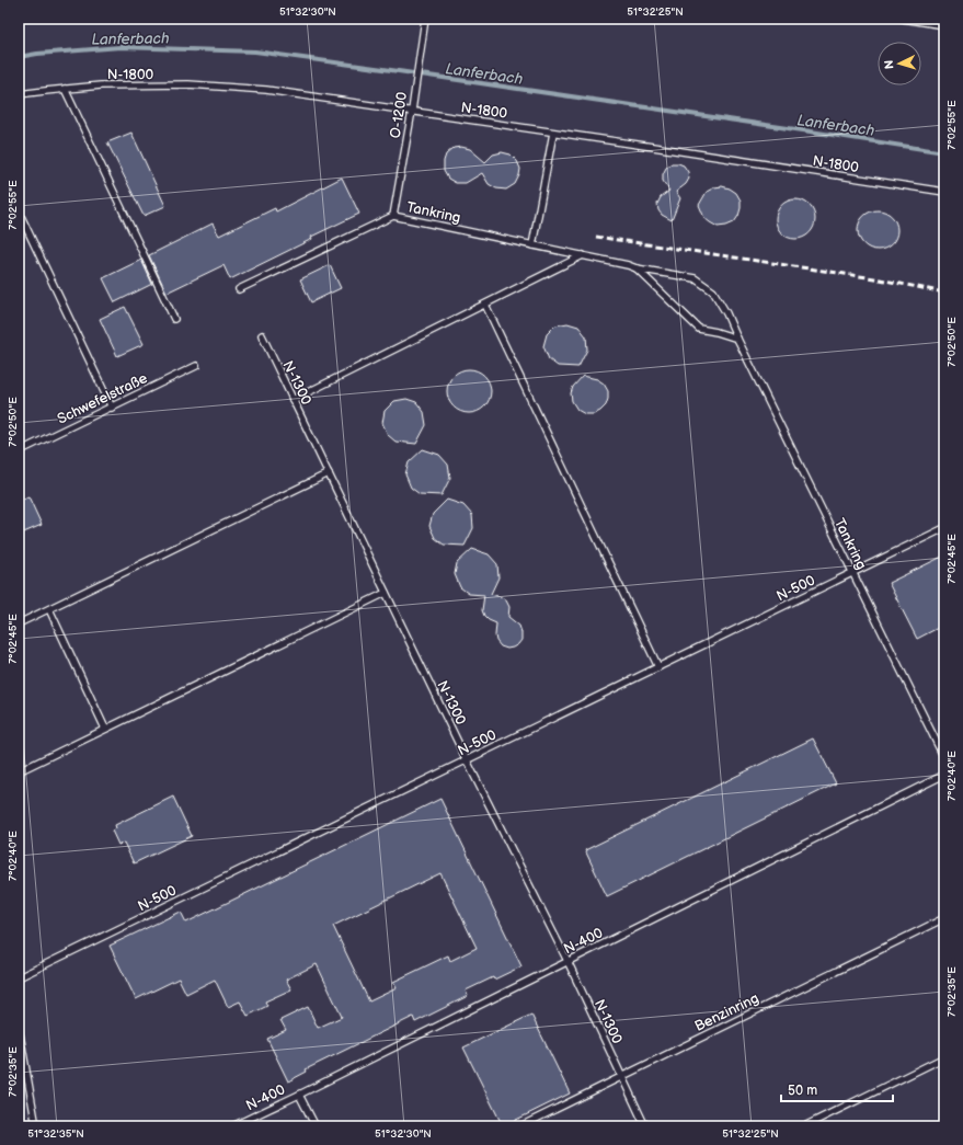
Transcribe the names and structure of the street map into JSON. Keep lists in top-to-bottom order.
{
  "streets": {
    "lane": [
      "N-1800",
      "O-1200",
      "Tankring",
      "N-1300",
      "Schwefelstraße",
      "N-500",
      "N-400",
      "Benzinring"
    ]
  },
  "crossings": [
    ["N-1800", "O-1200"],
    ["O-1200", "Tankring"],
    ["Tankring", "N-500"],
    ["N-1300", "N-500"],
    ["N-1300", "N-400"],
    ["N-1300", "Benzinring"]
  ],
  "water": ["Lanferbach"],
  "scale_bar": "50 m",
  "north": "left",
  "coordinates": [
    "51°32'30\"N",
    "51°32'25\"N",
    "7°02'55\"E",
    "7°02'50\"E",
    "7°02'45\"E",
    "7°02'40\"E",
    "7°02'35\"E",
    "51°32'35\"N"
  ]
}
